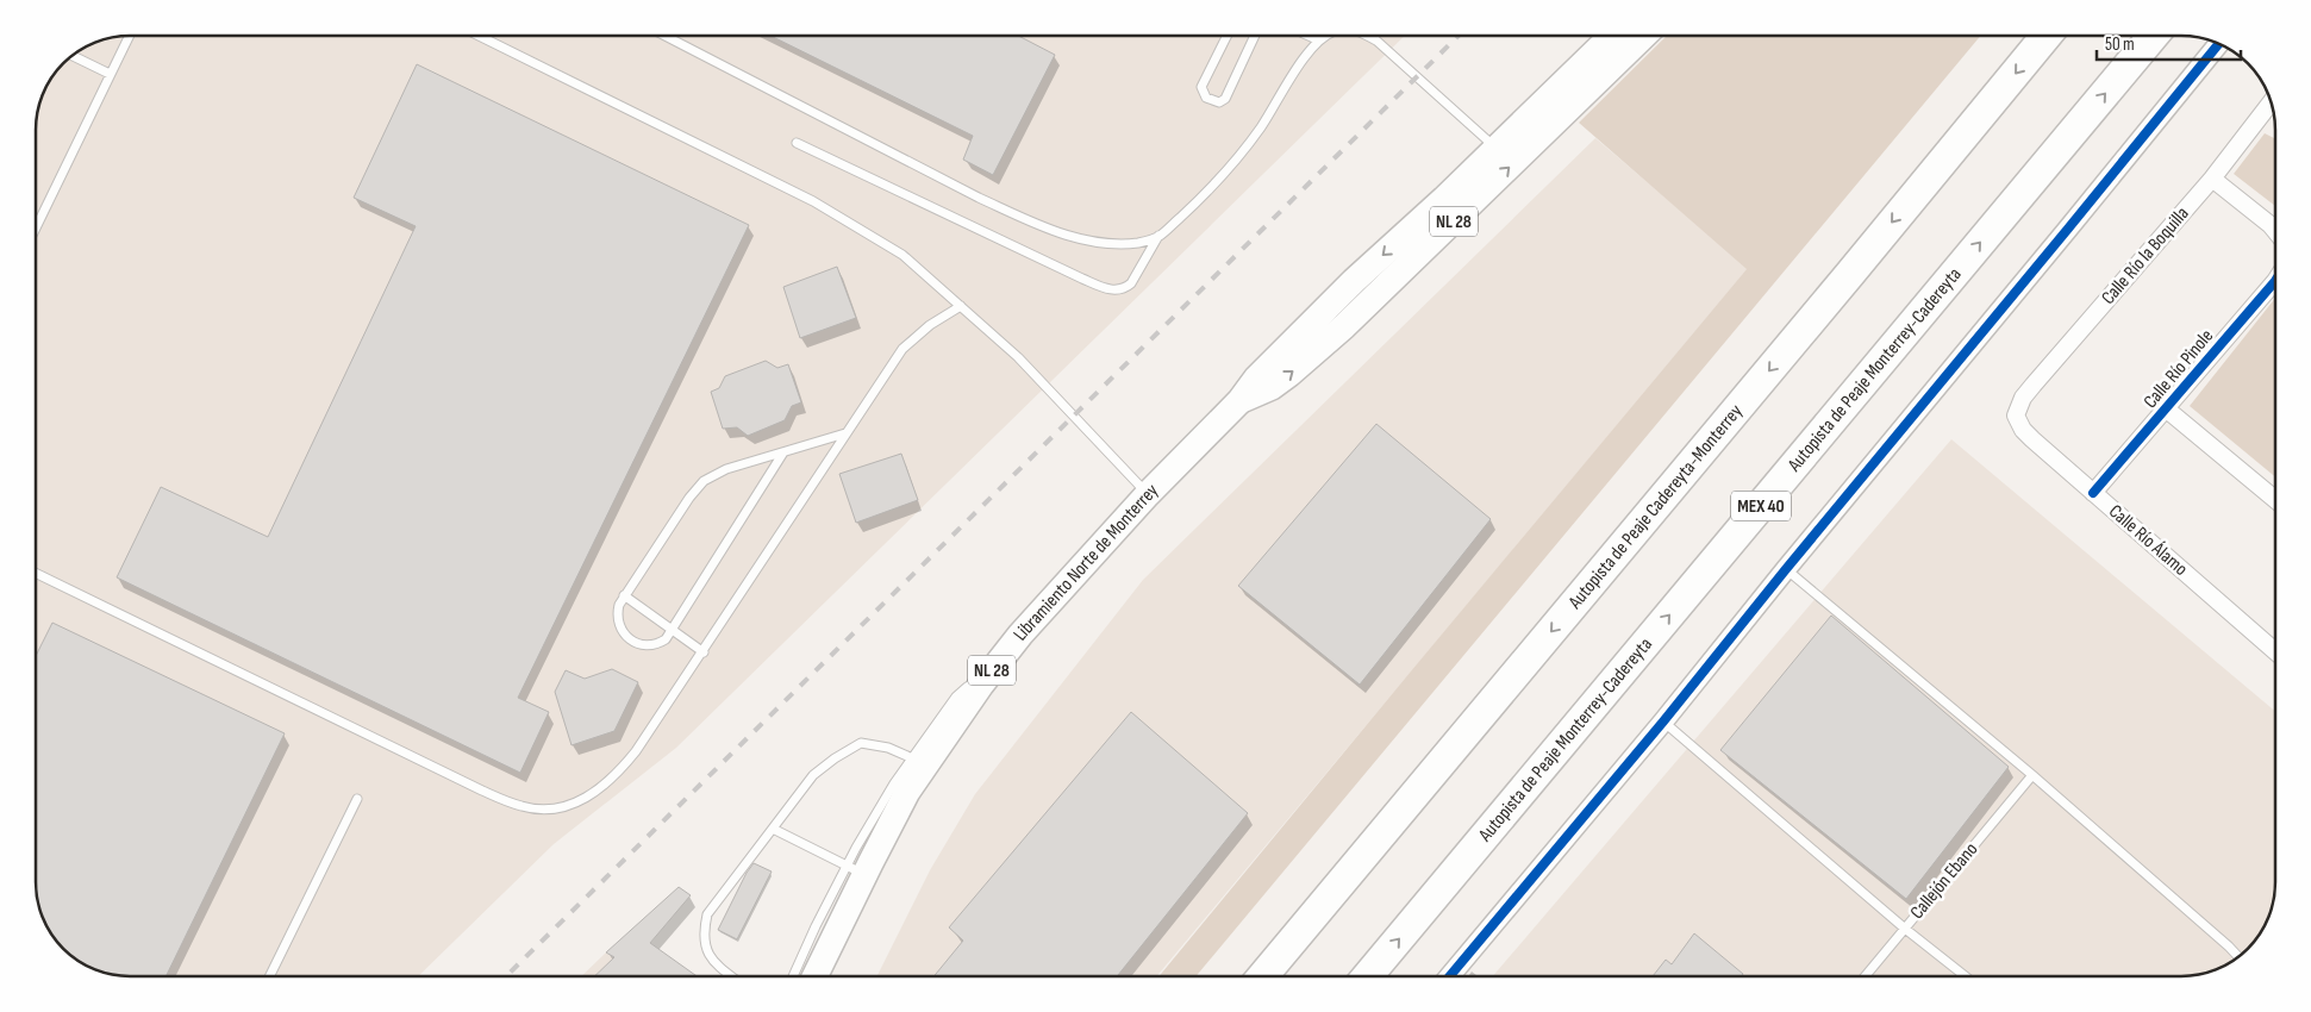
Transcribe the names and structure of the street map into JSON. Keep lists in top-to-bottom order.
{
  "streets": {
    "highway": ["Autopista de Peaje Monterrey-Cadereyta", "MEX 40", "Autopista de Peaje Cadereyta-Monterrey"],
    "main road": ["NL 28", "Libramiento Norte de Monterrey"],
    "street": ["Calle Río la Boquilla", "Calle Río Pinole", "Calle Río Álamo"],
    "lane": ["Callejón Ebano"]
  },
  "crossings": [
    ["Calle Río la Boquilla", "Calle Río Álamo"],
    ["Calle Río Pinole", "Calle Río Álamo"]
  ],
  "one_way": ["Autopista de Peaje Monterrey-Cadereyta", "Autopista de Peaje Cadereyta-Monterrey"],
  "scale_bar": "50 m"
}
